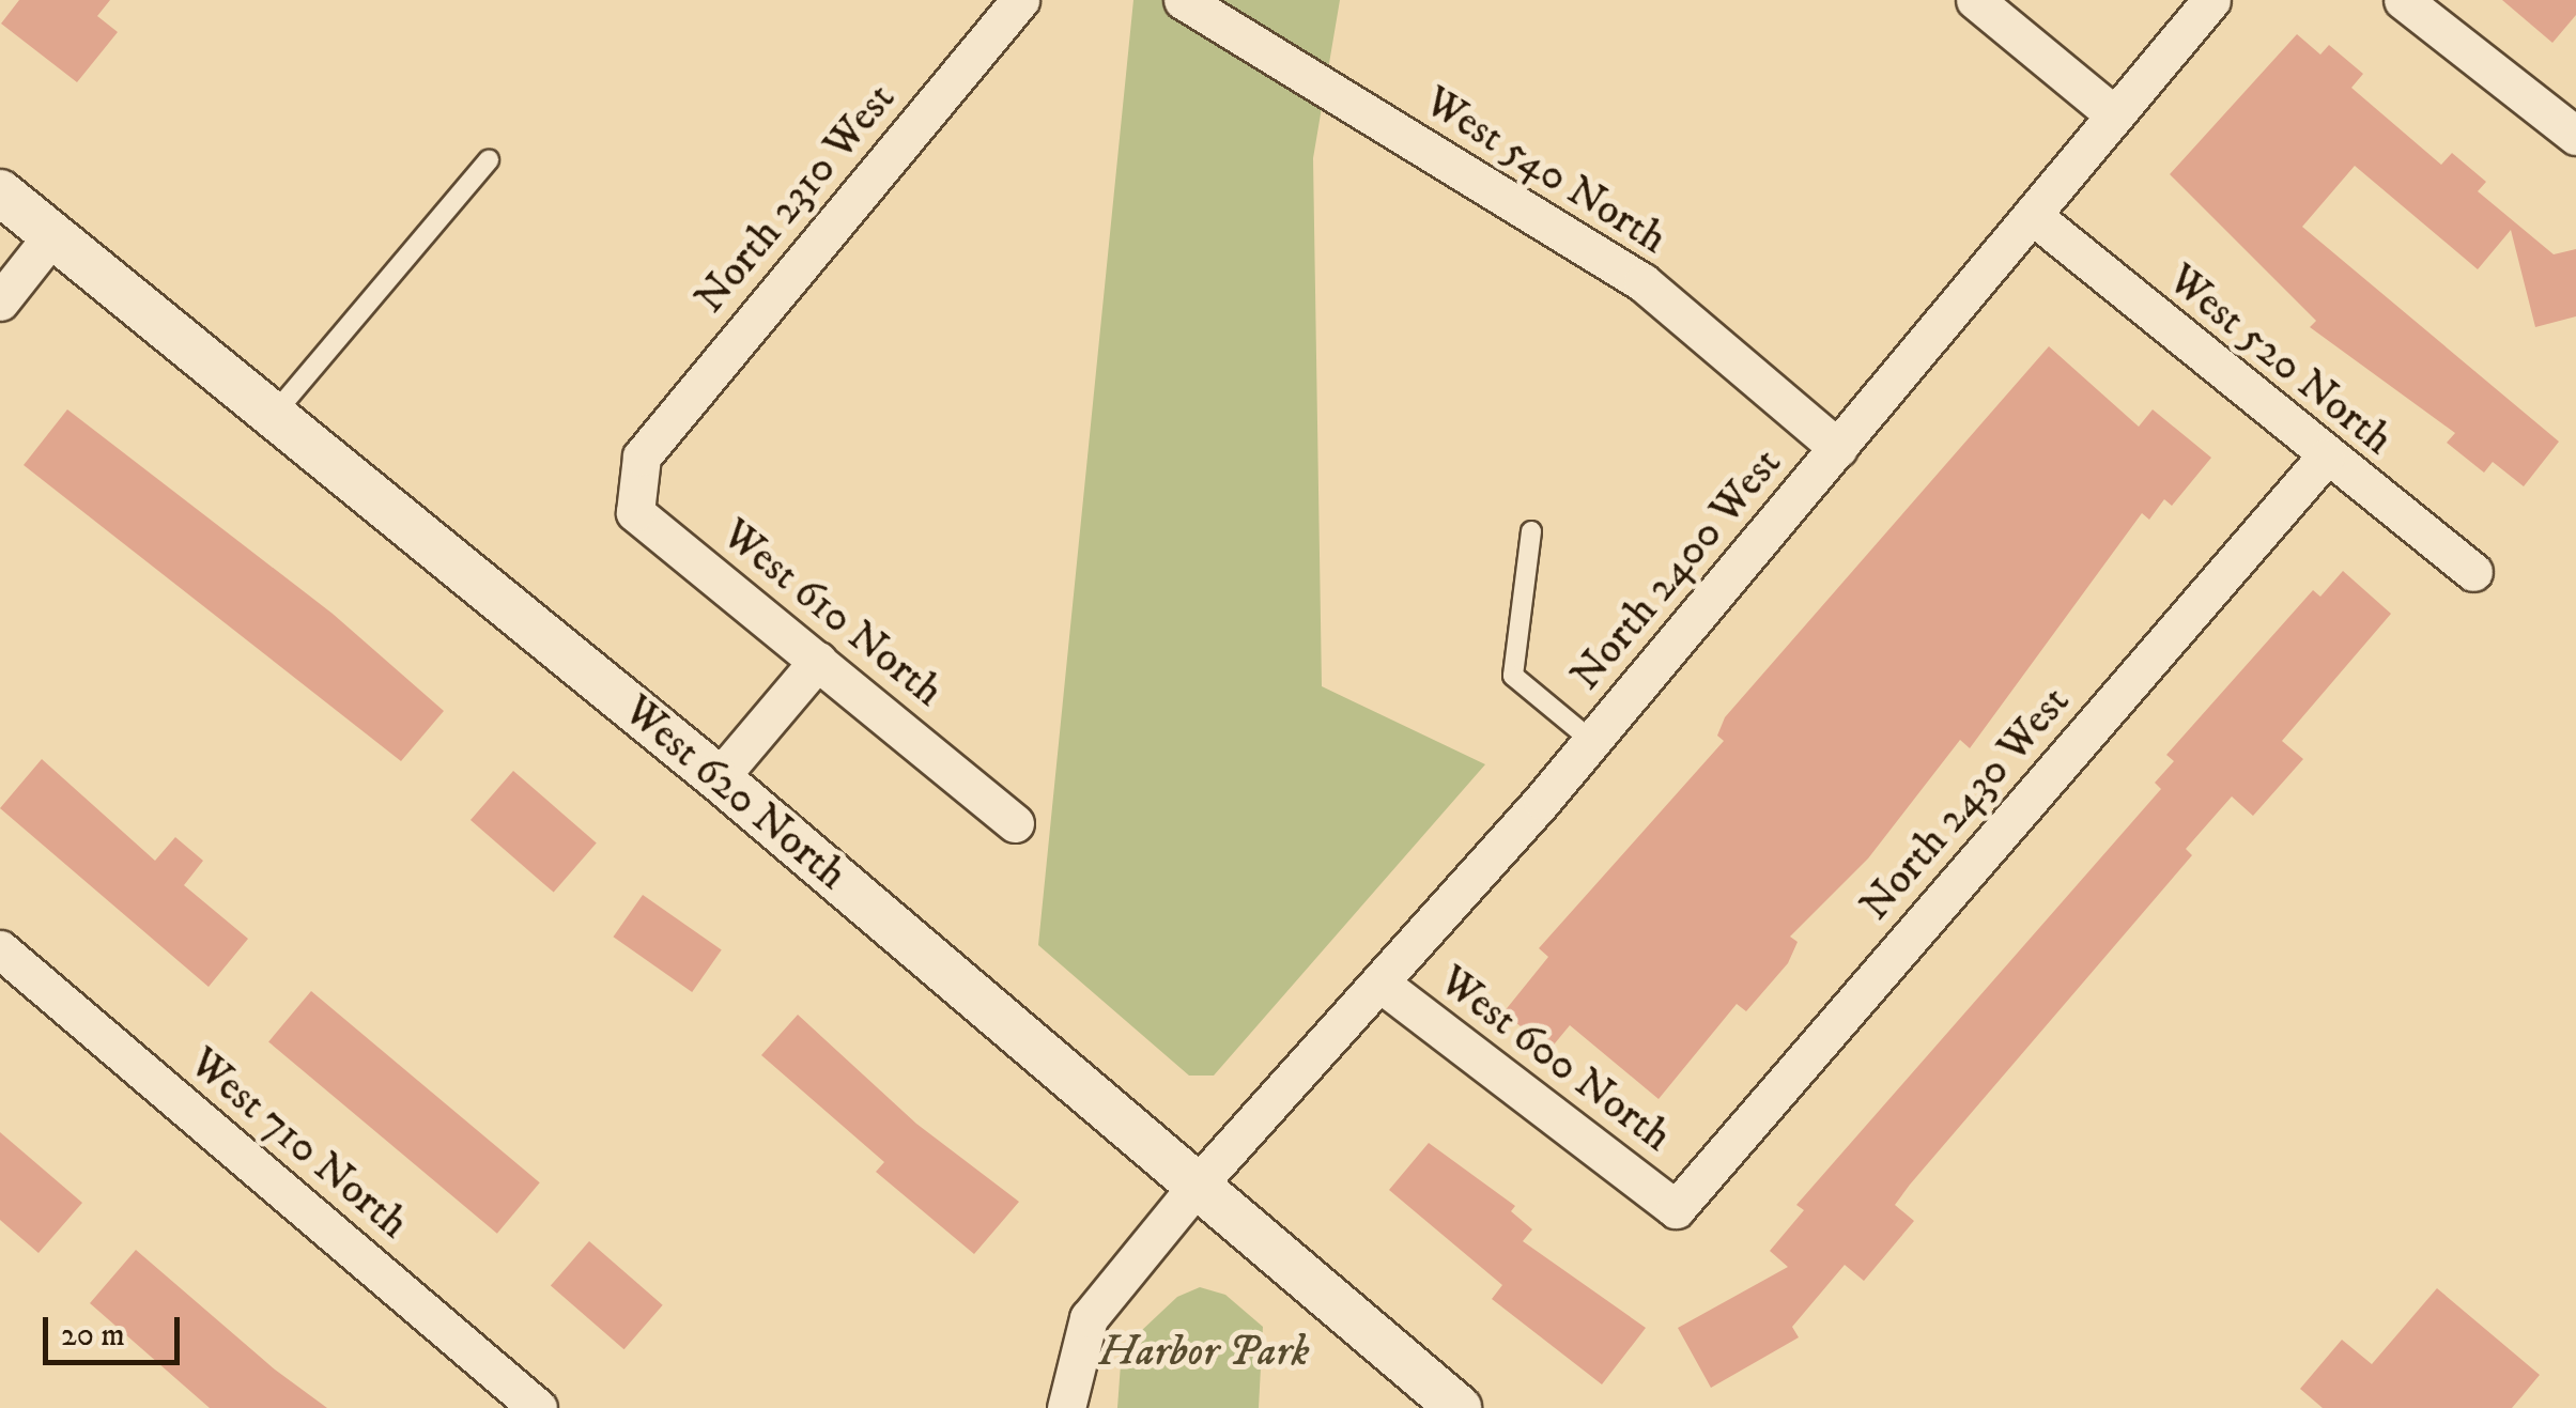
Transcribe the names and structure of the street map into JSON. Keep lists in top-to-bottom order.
{
  "streets": {
    "street": [
      "West 540 North",
      "North 2310 West",
      "West 520 North",
      "North 2400 West",
      "West 610 North",
      "West 620 North",
      "North 2430 West",
      "West 600 North",
      "West 710 North"
    ]
  },
  "crossings": [
    ["West 540 North", "North 2400 West"],
    ["North 2310 West", "West 610 North"],
    ["West 520 North", "North 2400 West"],
    ["West 520 North", "North 2430 West"],
    ["North 2400 West", "West 620 North"],
    ["North 2400 West", "West 600 North"],
    ["North 2430 West", "West 600 North"]
  ],
  "parks": ["Harbor Park"],
  "scale_bar": "20 m"
}
